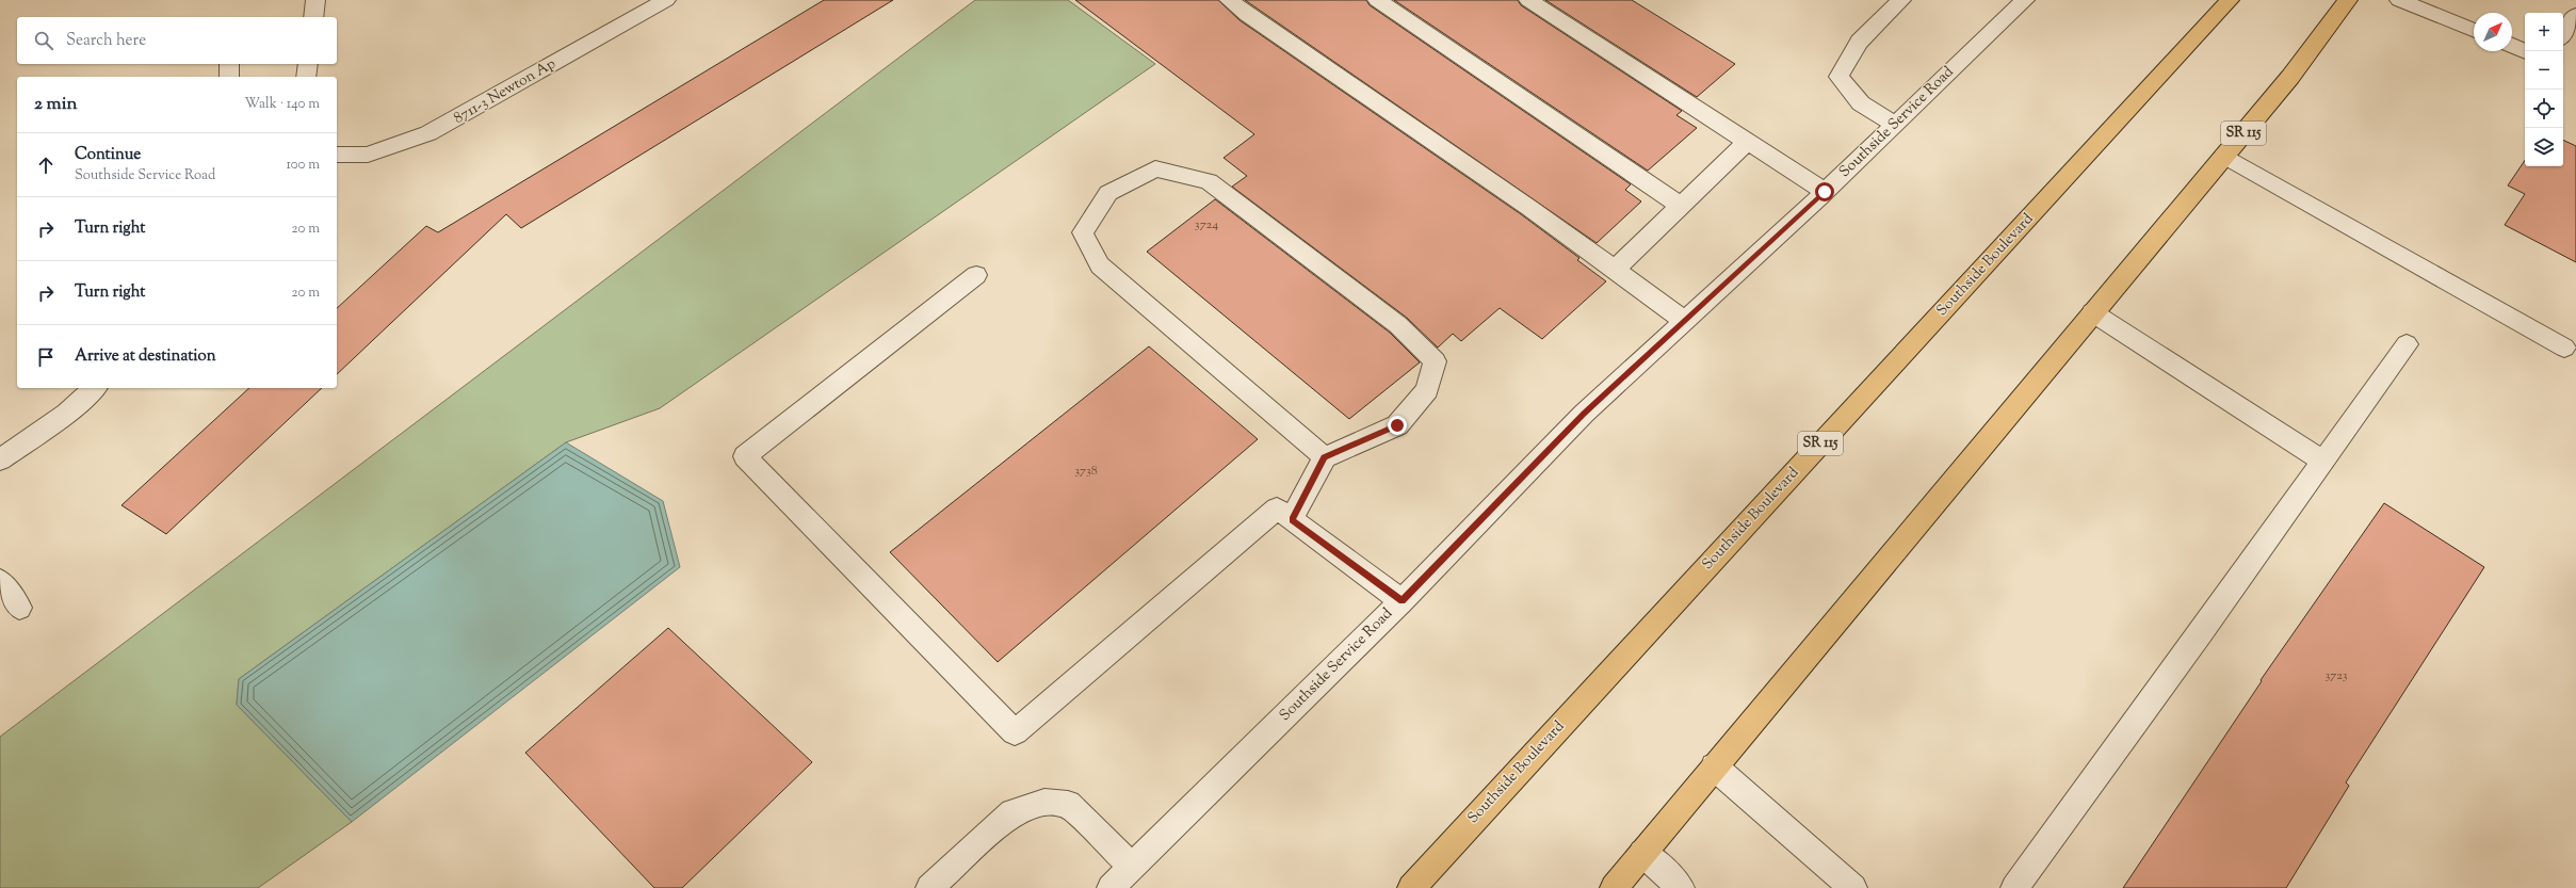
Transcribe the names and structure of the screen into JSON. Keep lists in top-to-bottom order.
{
  "streets": {
    "highway": ["SR 115", "Southside Boulevard"],
    "street": ["8711-3 Newton Ap", "Southside Service Road"]
  },
  "house_numbers": ["3724", "3738", "3723"],
  "north": "top right",
  "page": {
    "map_buttons": ["+", "−"],
    "search": "Search here",
    "heading": ["2 min", "Walk · 140 m"],
    "list": [
      ["Continue", "Southside Service Road", "100 m"],
      ["Turn right", "20 m"],
      ["Turn right", "20 m"],
      "Arrive at destination"
    ]
  }
}
